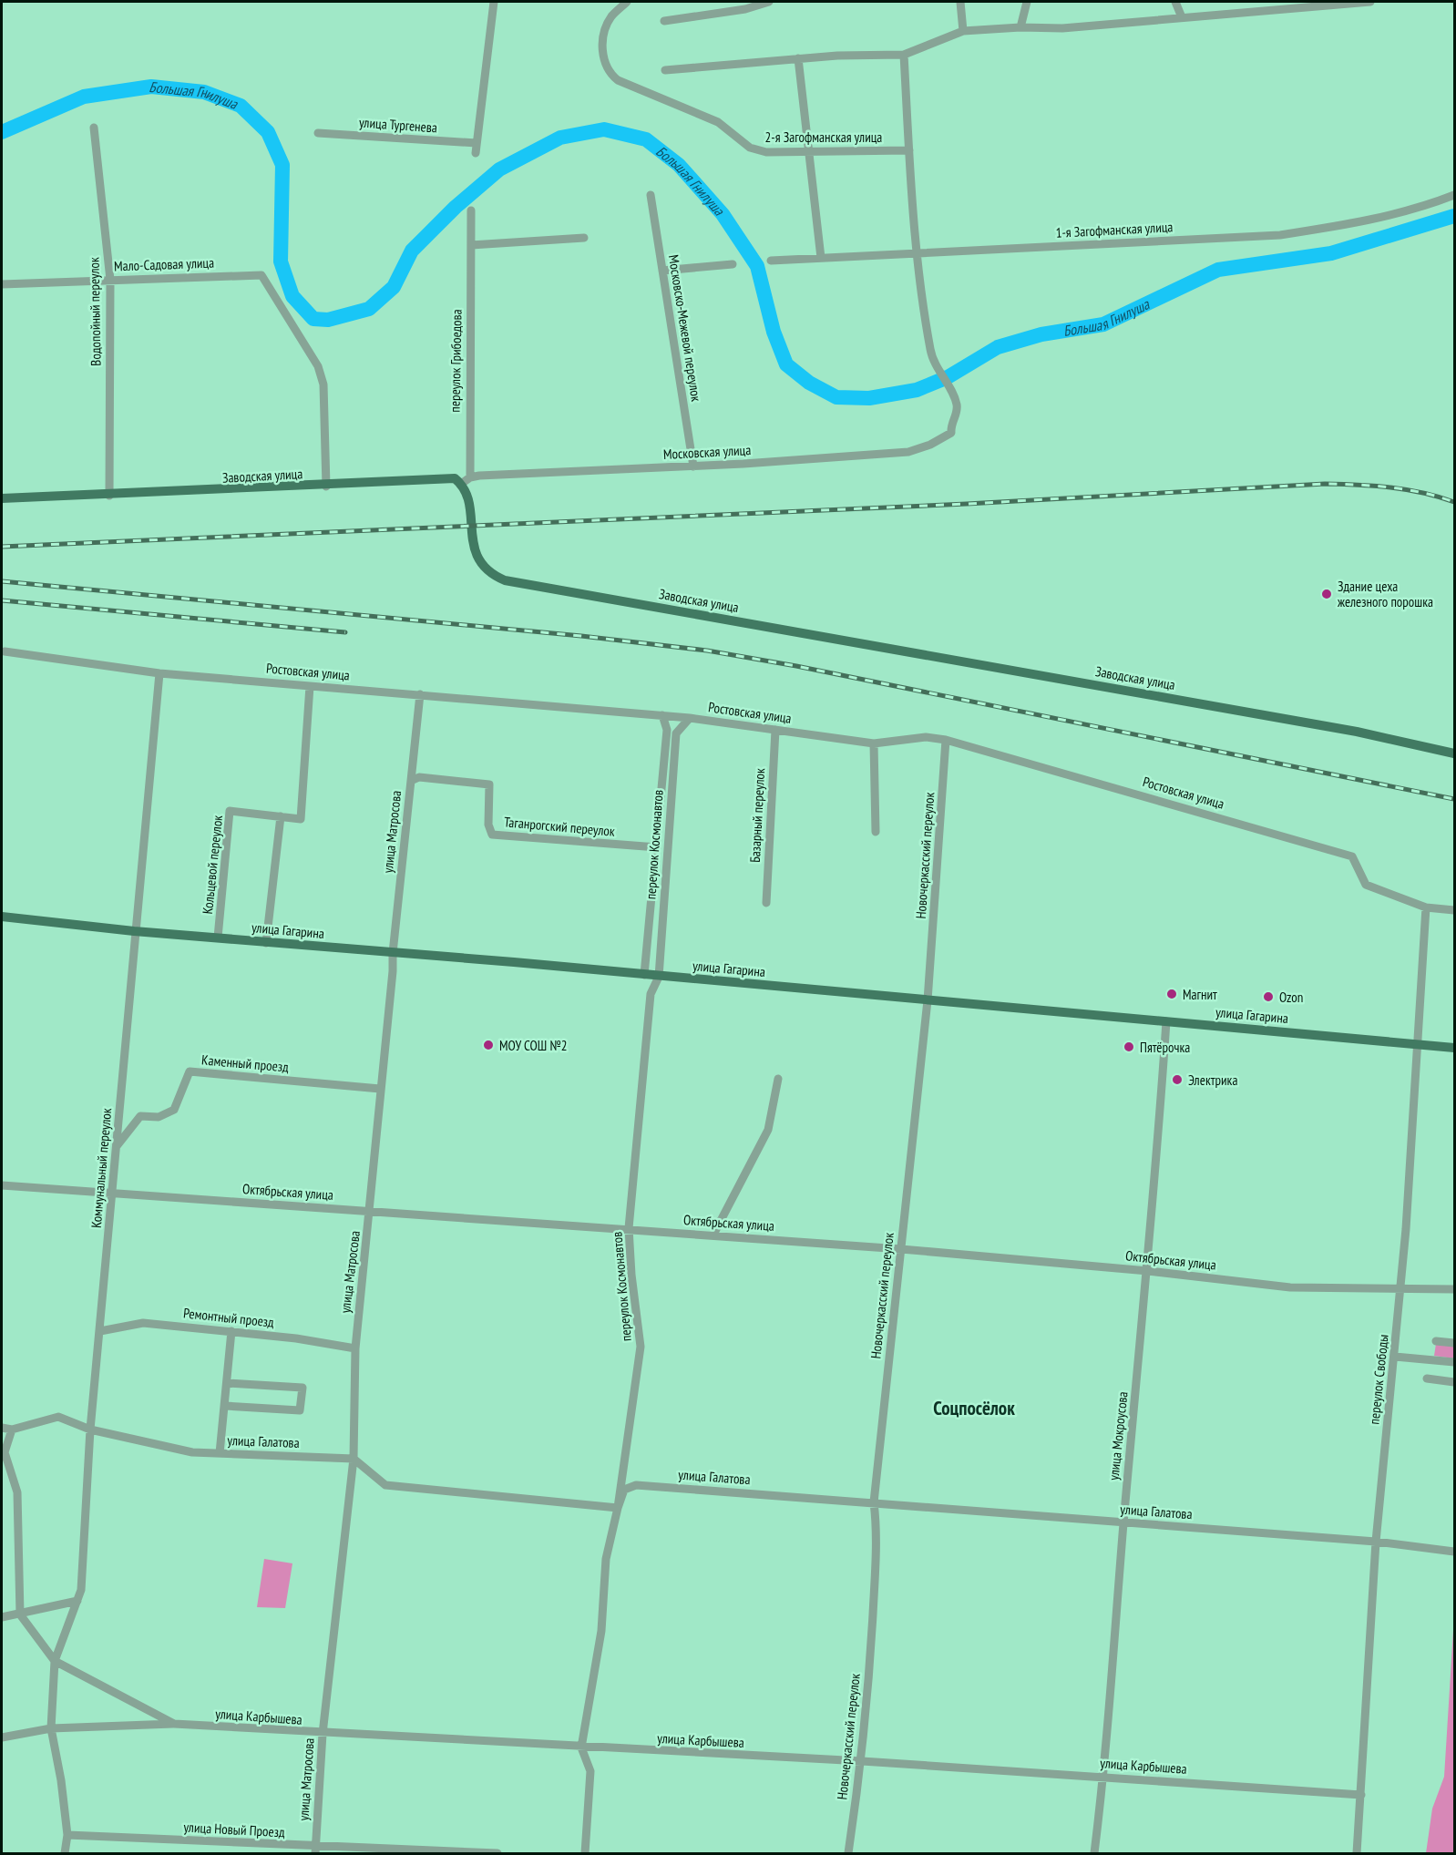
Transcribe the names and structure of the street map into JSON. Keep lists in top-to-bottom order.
{
  "streets": {
    "main road": ["Заводская улица", "улица Гагарина"],
    "street": [
      "улица Тургенева",
      "2-я Загофманская улица",
      "1-я Загофманская улица",
      "Мало-Садовая улица",
      "Водопойный переулок",
      "Московско-Межевой переулок",
      "переулок Грибоедова",
      "Московская улица",
      "Ростовская улица",
      "Базарный переулок",
      "Таганрогский переулок",
      "улица Матросова",
      "переулок Космонавтов",
      "Новочеркасский переулок",
      "Кольцевой переулок",
      "Каменный проезд",
      "Коммунальный переулок",
      "Октябрьская улица",
      "Ремонтный проезд",
      "переулок Свободы",
      "улица Мокроусова",
      "улица Галатова",
      "улица Карбышева",
      "улица Новый Проезд"
    ]
  },
  "crossings": [
    ["1-я Загофманская улица", "Московская улица"],
    ["Мало-Садовая улица", "Водопойный переулок"],
    ["Мало-Садовая улица", "Заводская улица"],
    ["Водопойный переулок", "Заводская улица"],
    ["Московско-Межевой переулок", "Московская улица"],
    ["переулок Грибоедова", "Московская улица"],
    ["Ростовская улица", "Базарный переулок"],
    ["Ростовская улица", "улица Матросова"],
    ["Ростовская улица", "переулок Космонавтов"],
    ["Ростовская улица", "Новочеркасский переулок"],
    ["Ростовская улица", "Кольцевой переулок"],
    ["Ростовская улица", "Коммунальный переулок"],
    ["Ростовская улица", "переулок Свободы"],
    ["Таганрогский переулок", "улица Матросова"],
    ["улица Матросова", "улица Гагарина"],
    ["улица Матросова", "Каменный проезд"],
    ["улица Матросова", "Октябрьская улица"],
    ["улица Матросова", "Ремонтный проезд"],
    ["улица Матросова", "улица Галатова"],
    ["улица Матросова", "улица Карбышева"],
    ["улица Матросова", "улица Новый Проезд"],
    ["переулок Космонавтов", "улица Гагарина"],
    ["переулок Космонавтов", "Октябрьская улица"],
    ["переулок Космонавтов", "улица Галатова"],
    ["переулок Космонавтов", "улица Карбышева"],
    ["Новочеркасский переулок", "улица Гагарина"],
    ["Новочеркасский переулок", "Октябрьская улица"],
    ["Новочеркасский переулок", "улица Галатова"],
    ["Новочеркасский переулок", "улица Карбышева"],
    ["Кольцевой переулок", "улица Гагарина"],
    ["улица Гагарина", "Коммунальный переулок"],
    ["улица Гагарина", "переулок Свободы"],
    ["улица Гагарина", "улица Мокроусова"],
    ["Каменный проезд", "Коммунальный переулок"],
    ["Коммунальный переулок", "Октябрьская улица"],
    ["Коммунальный переулок", "Ремонтный проезд"],
    ["Коммунальный переулок", "улица Галатова"],
    ["Коммунальный переулок", "улица Карбышева"],
    ["Коммунальный переулок", "улица Новый Проезд"],
    ["Октябрьская улица", "переулок Свободы"],
    ["Октябрьская улица", "улица Мокроусова"],
    ["переулок Свободы", "улица Галатова"],
    ["переулок Свободы", "улица Карбышева"],
    ["улица Мокроусова", "улица Галатова"],
    ["улица Мокроусова", "улица Карбышева"]
  ],
  "districts": ["Соцпосёлок"],
  "water": ["Большая Гнилуша"],
  "places": [
    "Здание цеха железного порошка",
    "Магнит",
    "Ozon",
    "МОУ СОШ №2",
    "Пятёрочка",
    "Электрика"
  ]
}
